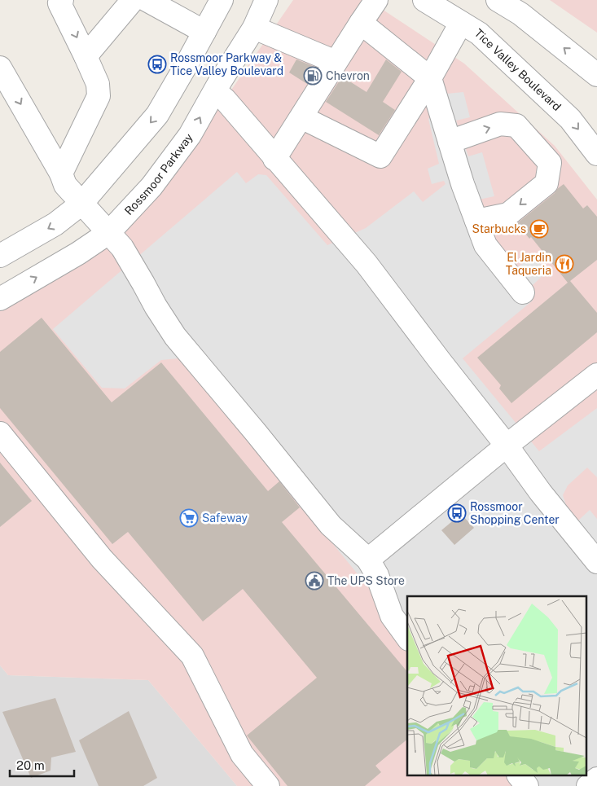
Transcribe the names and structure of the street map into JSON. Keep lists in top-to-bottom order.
{
  "streets": {
    "street": ["Tice Valley Boulevard", "Rossmoor Parkway"]
  },
  "places": {
    "bus stop": ["Rossmoor Parkway & Tice Valley Boulevard", "Rossmoor Shopping Center"],
    "fuel station": ["Chevron"],
    "cafe": ["Starbucks"],
    "restaurant": ["El Jardin Taqueria"],
    "supermarket": ["Safeway"],
    "public building": ["The UPS Store"]
  },
  "scale_bar": "20 m"
}
